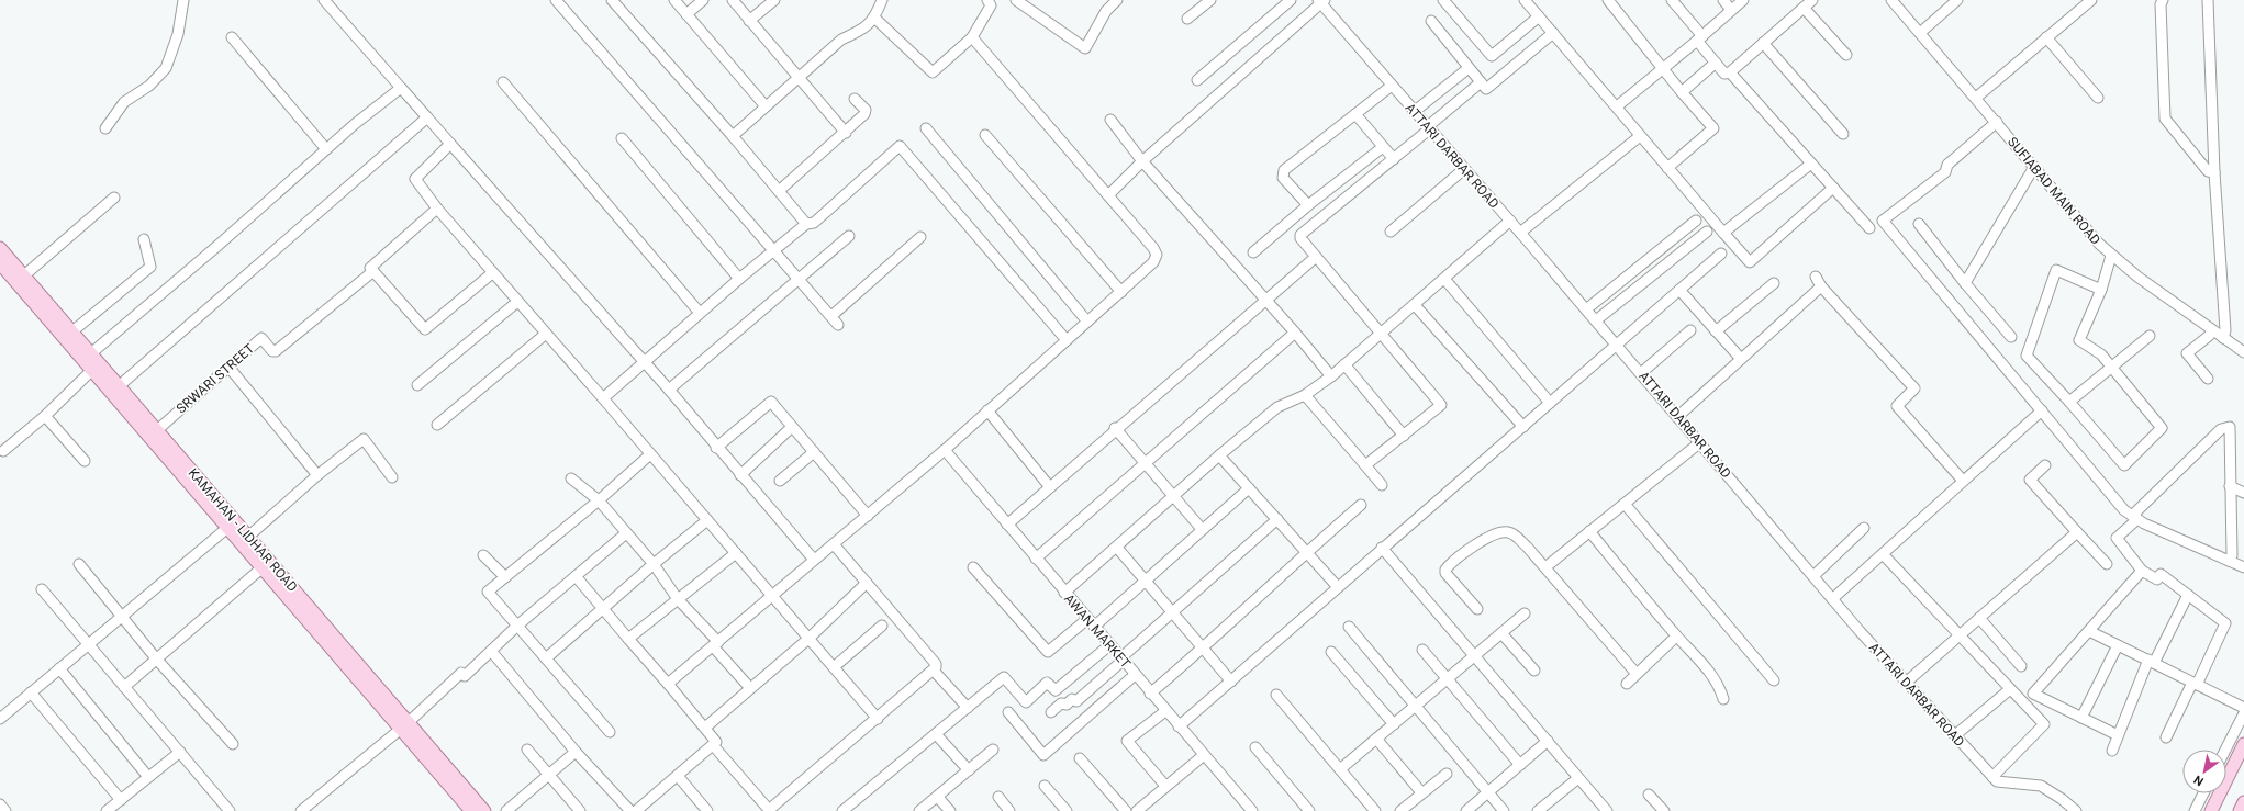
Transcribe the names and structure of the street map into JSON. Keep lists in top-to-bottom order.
{
  "streets": {
    "main road": ["KAMAHAN - LIDHAR ROAD"],
    "street": [
      "ATTARI DARBAR ROAD",
      "SUFIABAD MAIN ROAD",
      "SRWARI STREET",
      "AWAN MARKET"
    ]
  },
  "crossings": [
    ["SRWARI STREET", "KAMAHAN - LIDHAR ROAD"]
  ],
  "north": "bottom left"
}
